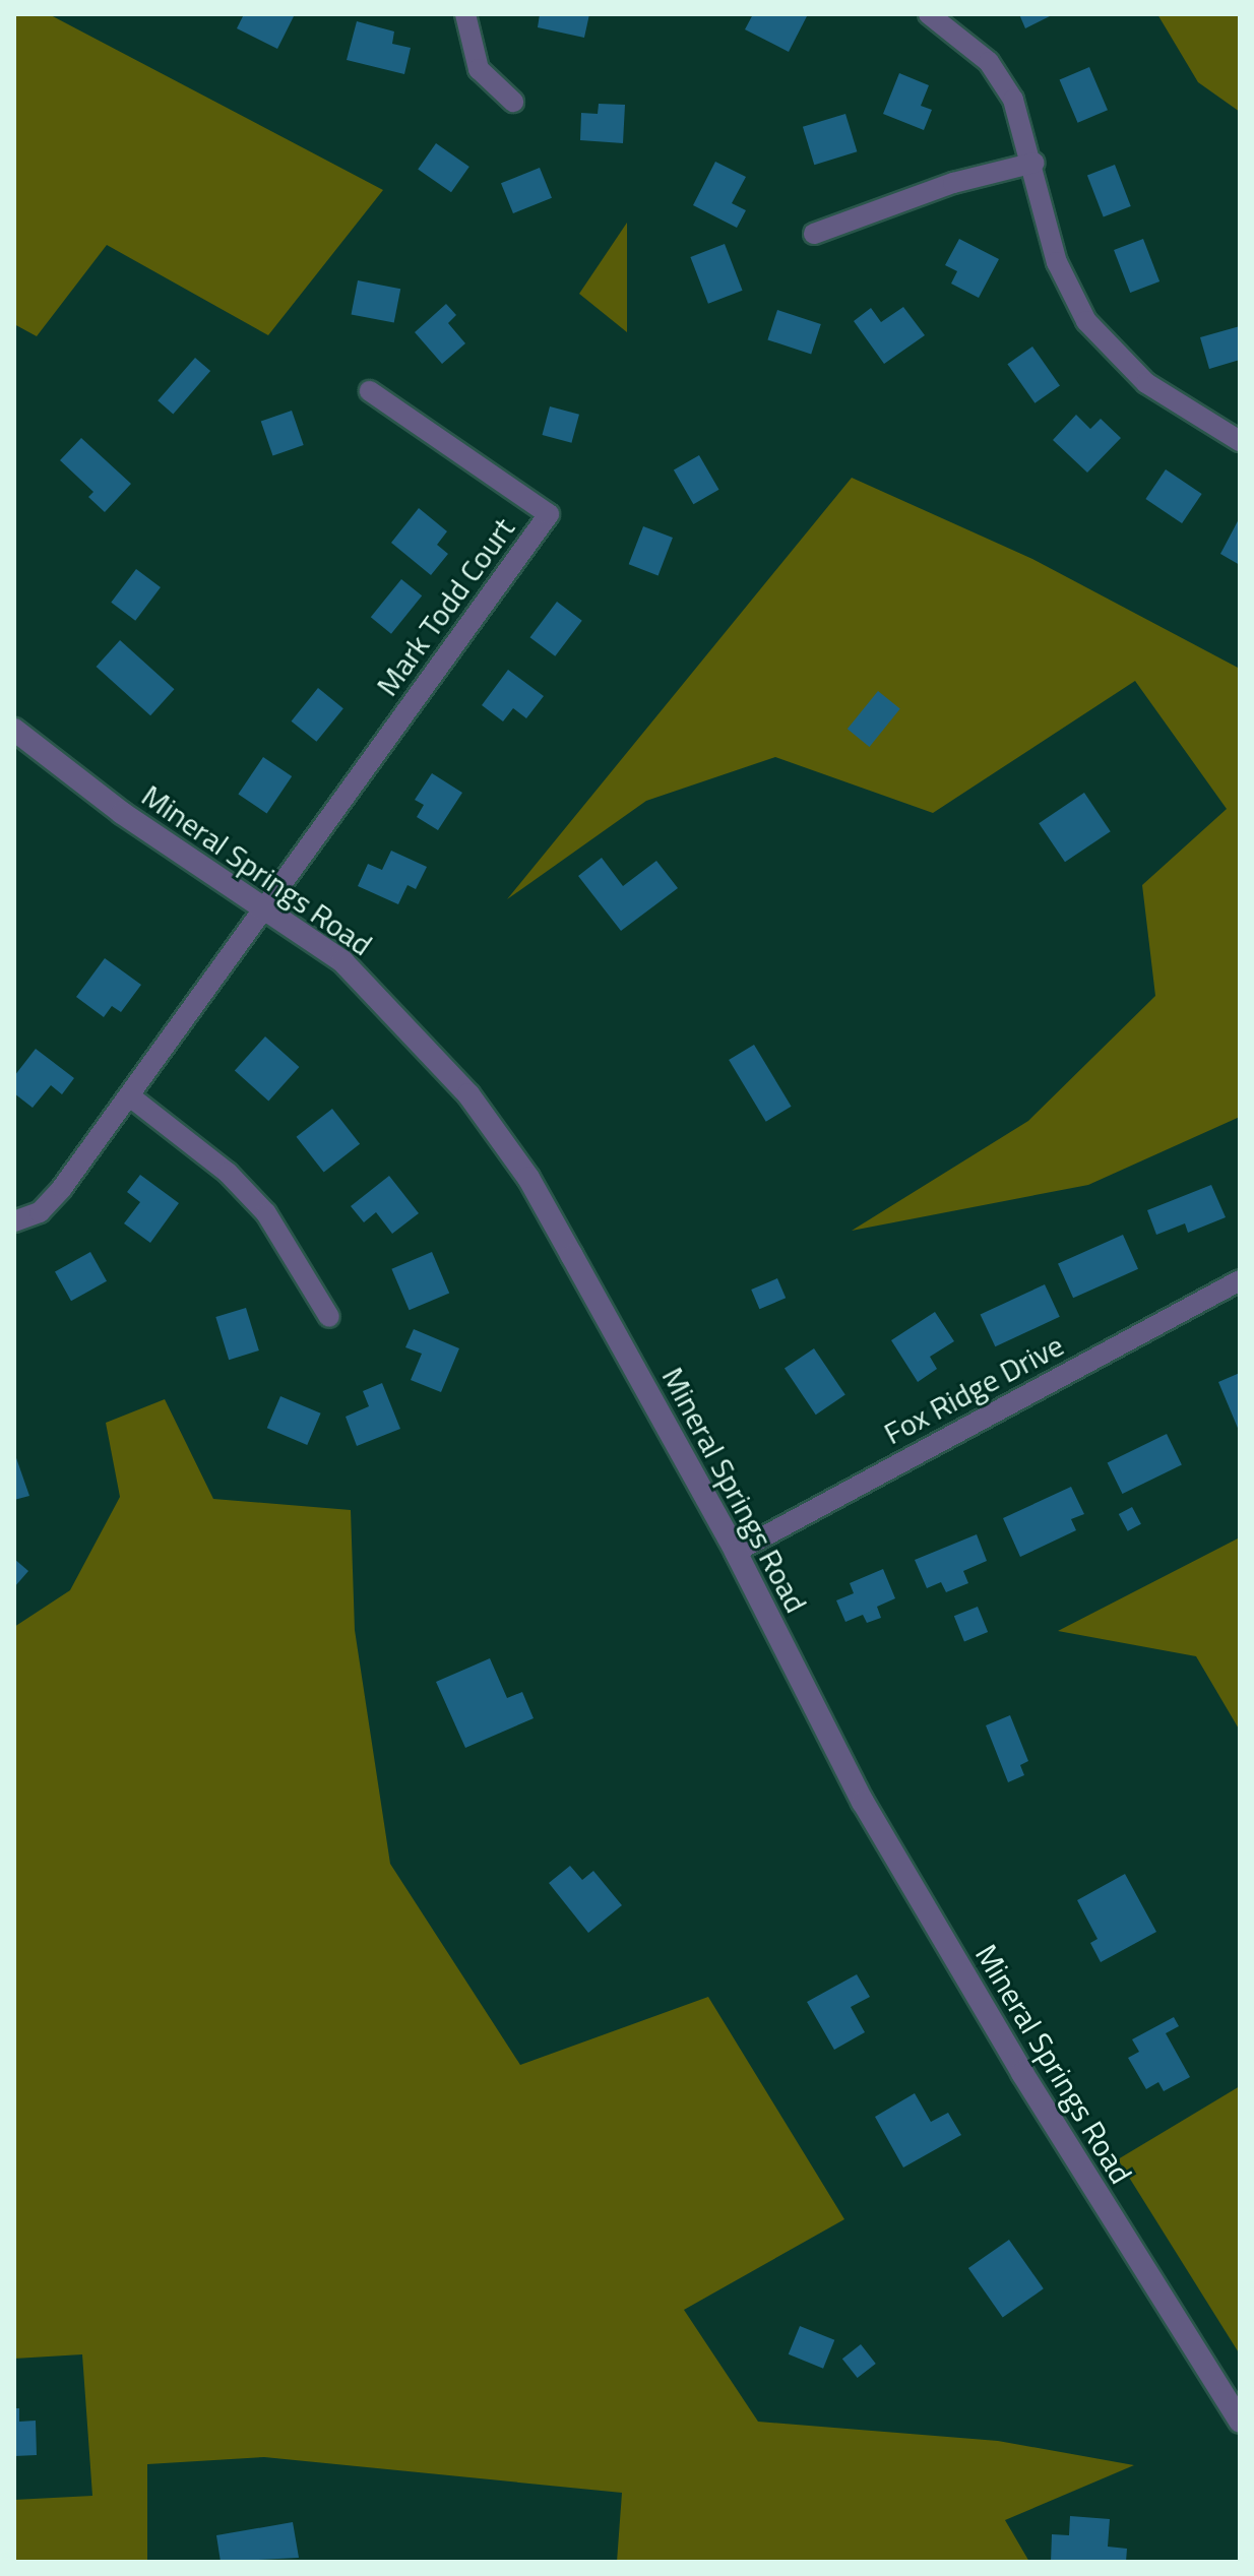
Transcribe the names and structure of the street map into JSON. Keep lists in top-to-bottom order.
{
  "streets": {
    "street": ["Mark Todd Court", "Mineral Springs Road", "Fox Ridge Drive"]
  },
  "crossings": [
    ["Mark Todd Court", "Mineral Springs Road"],
    ["Mineral Springs Road", "Fox Ridge Drive"]
  ]
}
